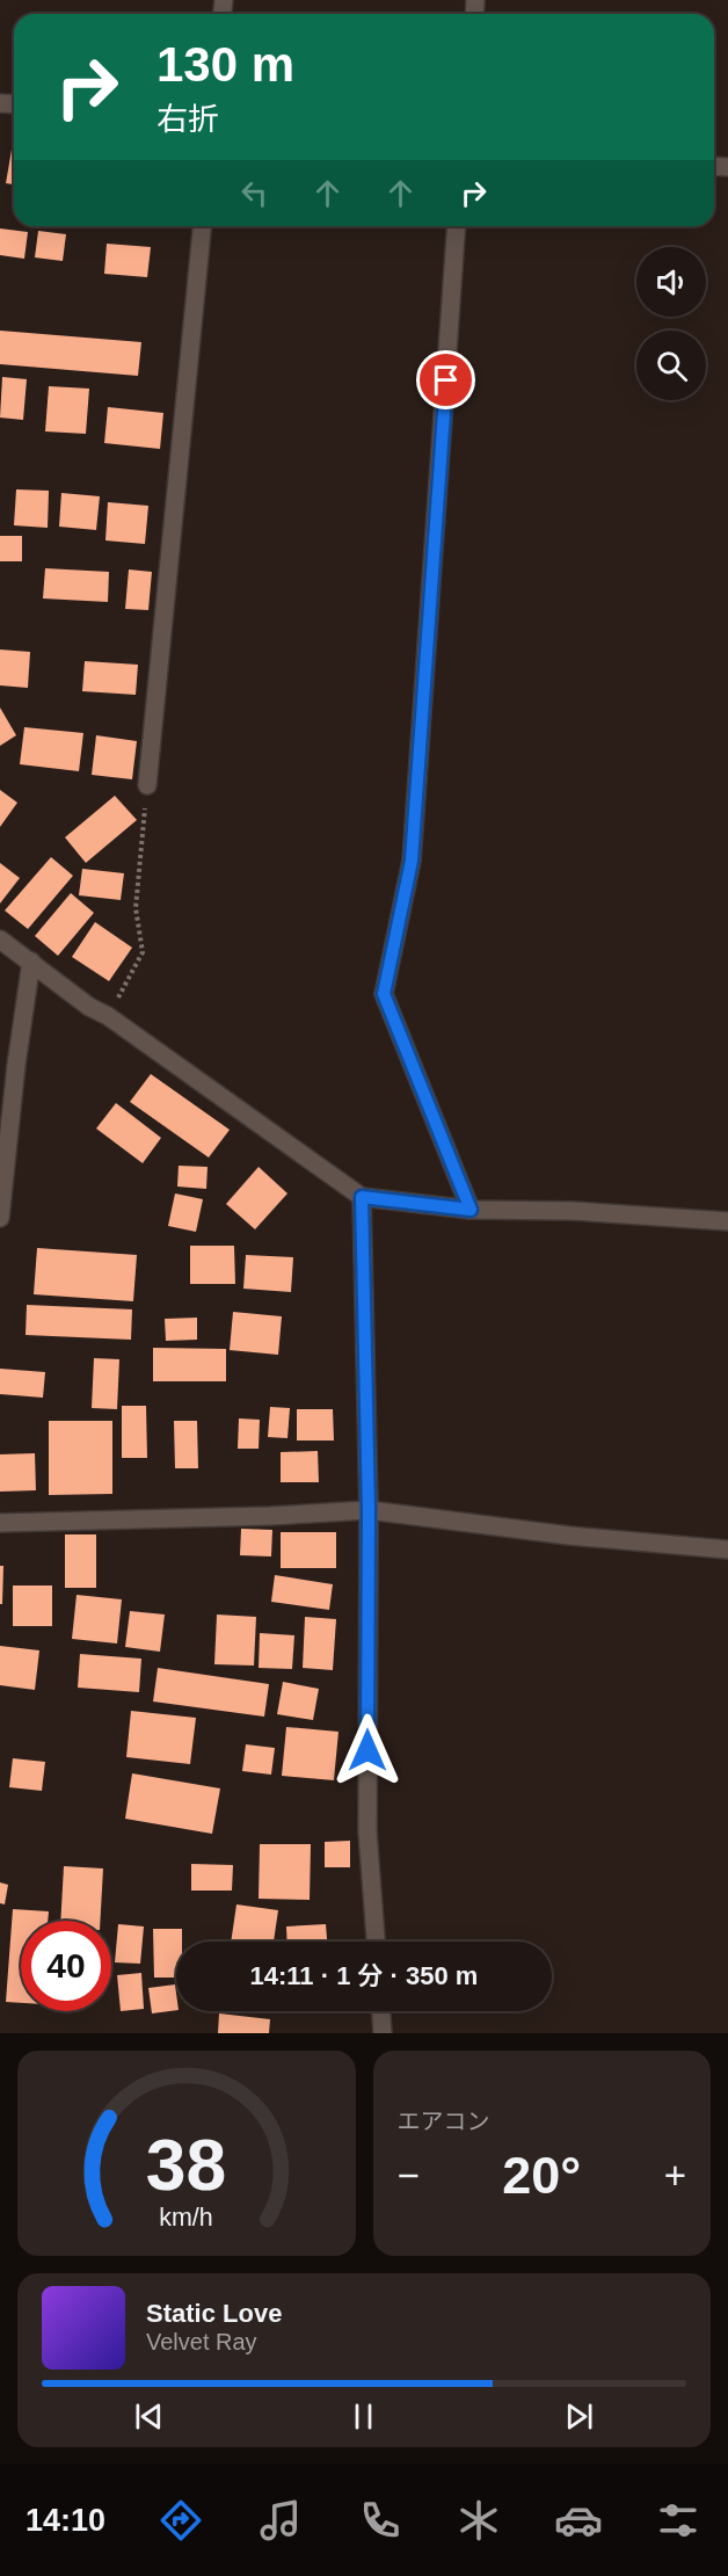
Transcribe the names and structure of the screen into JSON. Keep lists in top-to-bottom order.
{
  "page": {
    "turn": ["130 m", "右折"],
    "limit": "40",
    "trip": "14:11 · 1 分 · 350 m",
    "tile": "エアコン",
    "heat": ["−", "20°", "+"],
    "song": ["Static Love", "Velvet Ray"],
    "tabs": "14:10",
    "gauge": ["38", "km/h"]
  }
}
